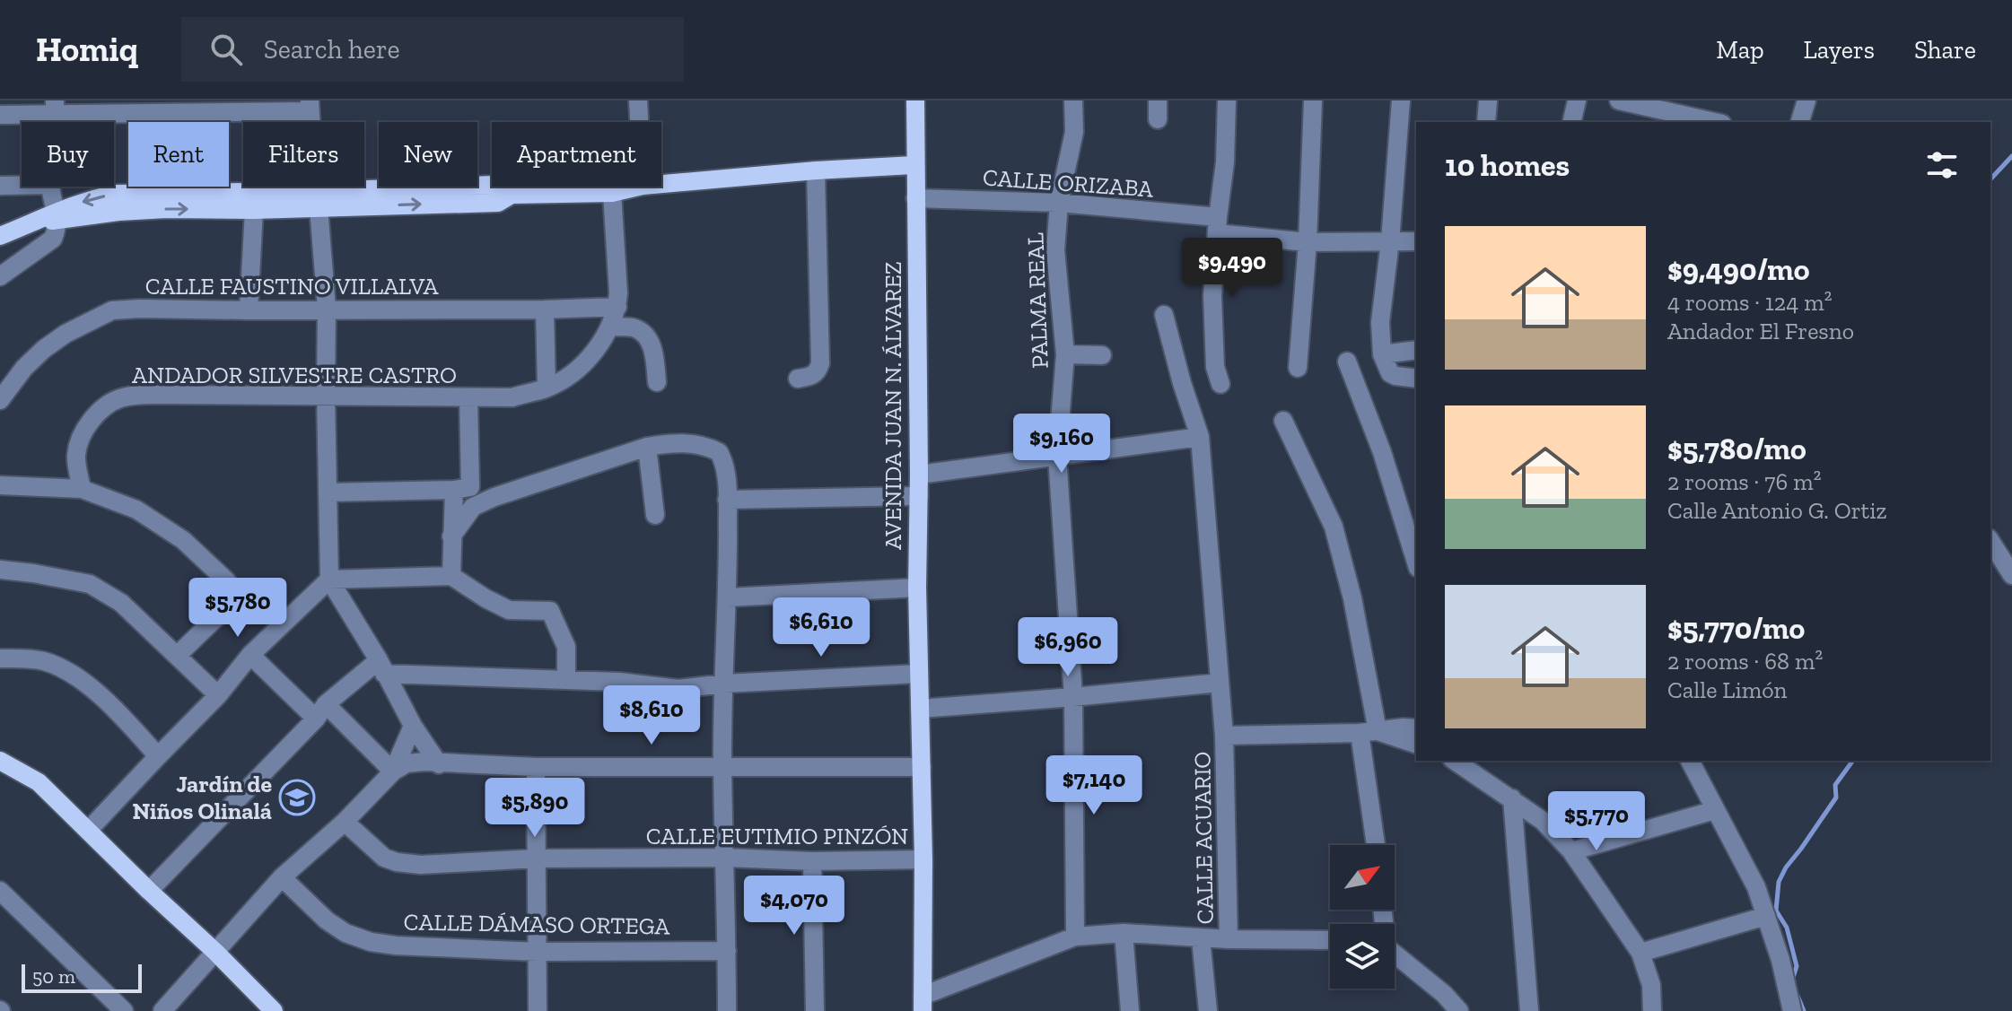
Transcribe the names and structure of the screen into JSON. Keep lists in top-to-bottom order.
{
  "streets": {
    "main road": ["AVENIDA JUAN N. ÁLVAREZ"],
    "street": [
      "CALLE ORIZABA",
      "CALLE FAUSTINO VILLALVA",
      "PALMA REAL",
      "ANDADOR SILVESTRE CASTRO",
      "CALLE EUTIMIO PINZÓN",
      "CALLE ACUARIO",
      "CALLE DÁMASO ORTEGA"
    ]
  },
  "crossings": [
    ["CALLE ORIZABA", "PALMA REAL"],
    ["CALLE ORIZABA", "AVENIDA JUAN N. ÁLVAREZ"],
    ["CALLE FAUSTINO VILLALVA", "ANDADOR SILVESTRE CASTRO"],
    ["AVENIDA JUAN N. ÁLVAREZ", "CALLE EUTIMIO PINZÓN"]
  ],
  "places": {
    "school or university": ["Jardín de Niños Olinalá"]
  },
  "scale_bar": "50 m",
  "north": "top right",
  "page": {
    "header": "Homiq",
    "search": "Search here",
    "nav": ["Map", "Layers", "Share"],
    "chip": [
      "Buy",
      "Rent",
      "Filters",
      "New",
      "Apartment"
    ],
    "heading": "10 homes",
    "list": [
      {
        "name": "$9,490/mo",
        "note": "4 rooms · 124 m² · Andador El Fresno"
      },
      {
        "name": "$5,780/mo",
        "note": "2 rooms · 76 m² · Calle Antonio G. Ortiz"
      },
      {
        "name": "$5,770/mo",
        "note": "2 rooms · 68 m² · Calle Limón"
      }
    ],
    "price": [
      "$9,490",
      "$9,160",
      "$5,780",
      "$6,610",
      "$6,960",
      "$8,610",
      "$7,140",
      "$5,890",
      "$5,770",
      "$4,070"
    ],
    "scale": "50 m"
  }
}
